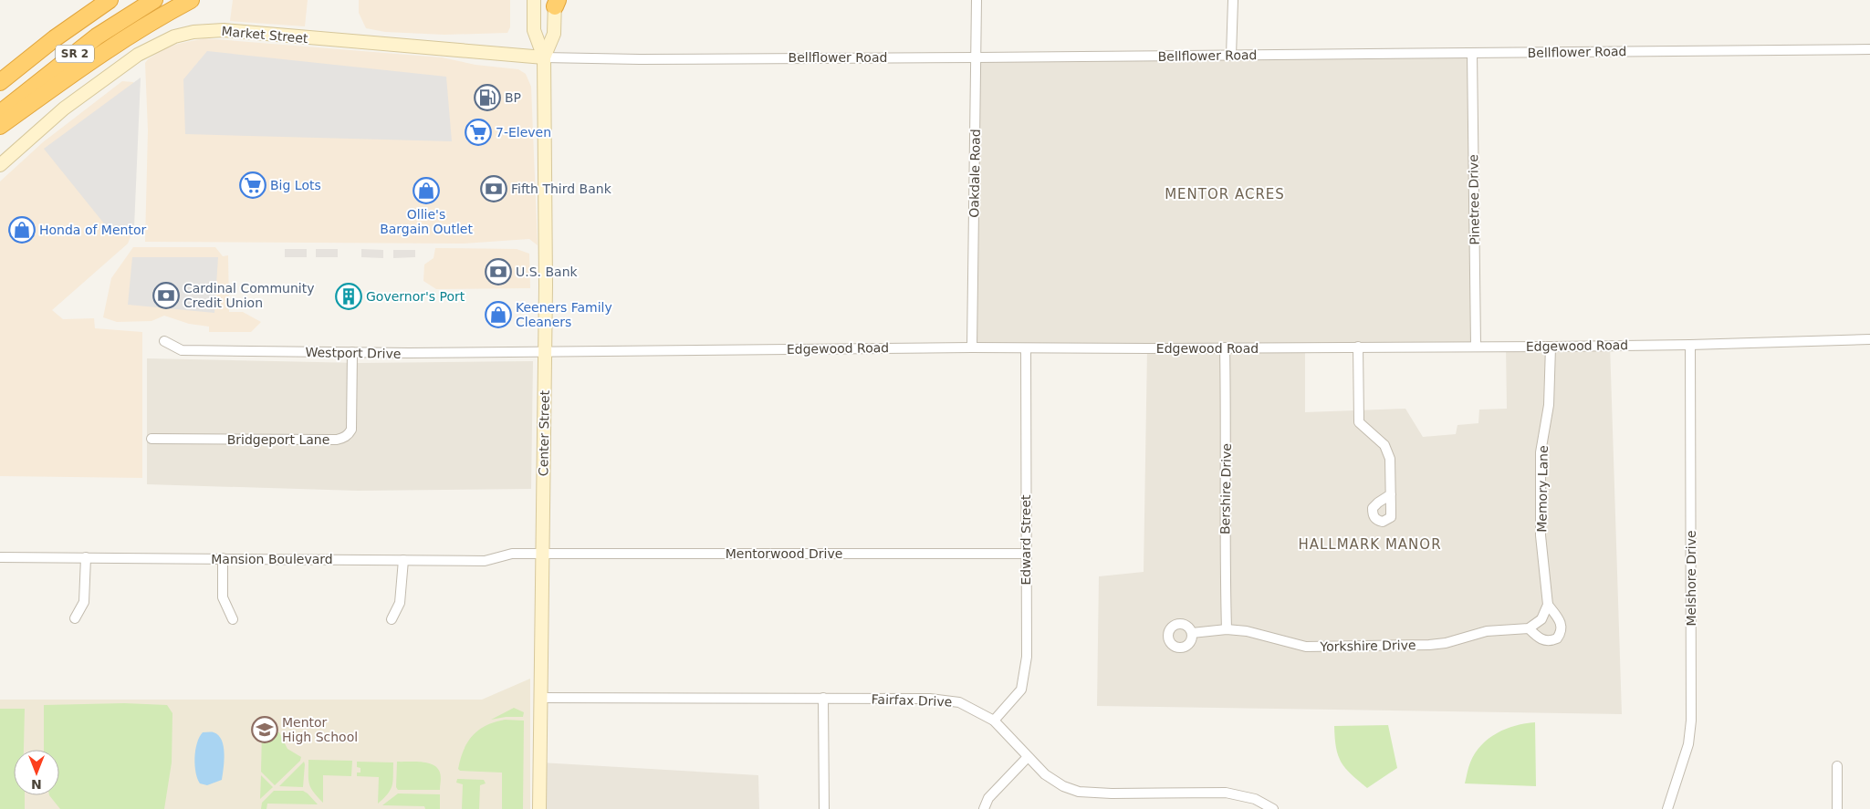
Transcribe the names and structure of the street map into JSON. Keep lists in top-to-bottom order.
{
  "streets": {
    "highway": ["SR 2"],
    "main road": ["Market Street", "Center Street"],
    "street": [
      "Bellflower Road",
      "Oakdale Road",
      "Pinetree Drive",
      "Edgewood Road",
      "Westport Drive",
      "Bridgeport Lane",
      "Bershire Drive",
      "Memory Lane",
      "Edward Street",
      "Mentorwood Drive",
      "Mansion Boulevard",
      "Melshore Drive",
      "Yorkshire Drive",
      "Fairfax Drive"
    ]
  },
  "crossings": [
    ["Market Street", "Bellflower Road"],
    ["Market Street", "Center Street"],
    ["Bellflower Road", "Oakdale Road"],
    ["Bellflower Road", "Pinetree Drive"],
    ["Bellflower Road", "Center Street"],
    ["Oakdale Road", "Edgewood Road"],
    ["Pinetree Drive", "Edgewood Road"],
    ["Edgewood Road", "Westport Drive"],
    ["Edgewood Road", "Center Street"],
    ["Edgewood Road", "Bershire Drive"],
    ["Edgewood Road", "Memory Lane"],
    ["Edgewood Road", "Edward Street"],
    ["Edgewood Road", "Melshore Drive"],
    ["Westport Drive", "Center Street"],
    ["Westport Drive", "Bridgeport Lane"],
    ["Center Street", "Mentorwood Drive"],
    ["Center Street", "Mansion Boulevard"],
    ["Center Street", "Fairfax Drive"],
    ["Bershire Drive", "Yorkshire Drive"],
    ["Memory Lane", "Yorkshire Drive"],
    ["Edward Street", "Mentorwood Drive"],
    ["Edward Street", "Fairfax Drive"],
    ["Mentorwood Drive", "Mansion Boulevard"]
  ],
  "districts": ["MENTOR ACRES", "HALLMARK MANOR"],
  "places": {
    "fuel station": ["BP"],
    "supermarket": ["7-Eleven", "Big Lots"],
    "bank": ["Fifth Third Bank", "U.S. Bank", "Cardinal Community Credit Union"],
    "shop": ["Ollie's Bargain Outlet", "Honda of Mentor", "Keeners Family Cleaners"],
    "building": ["Governor's Port"],
    "school or university": ["Mentor High School"]
  },
  "north": "bottom"
}
